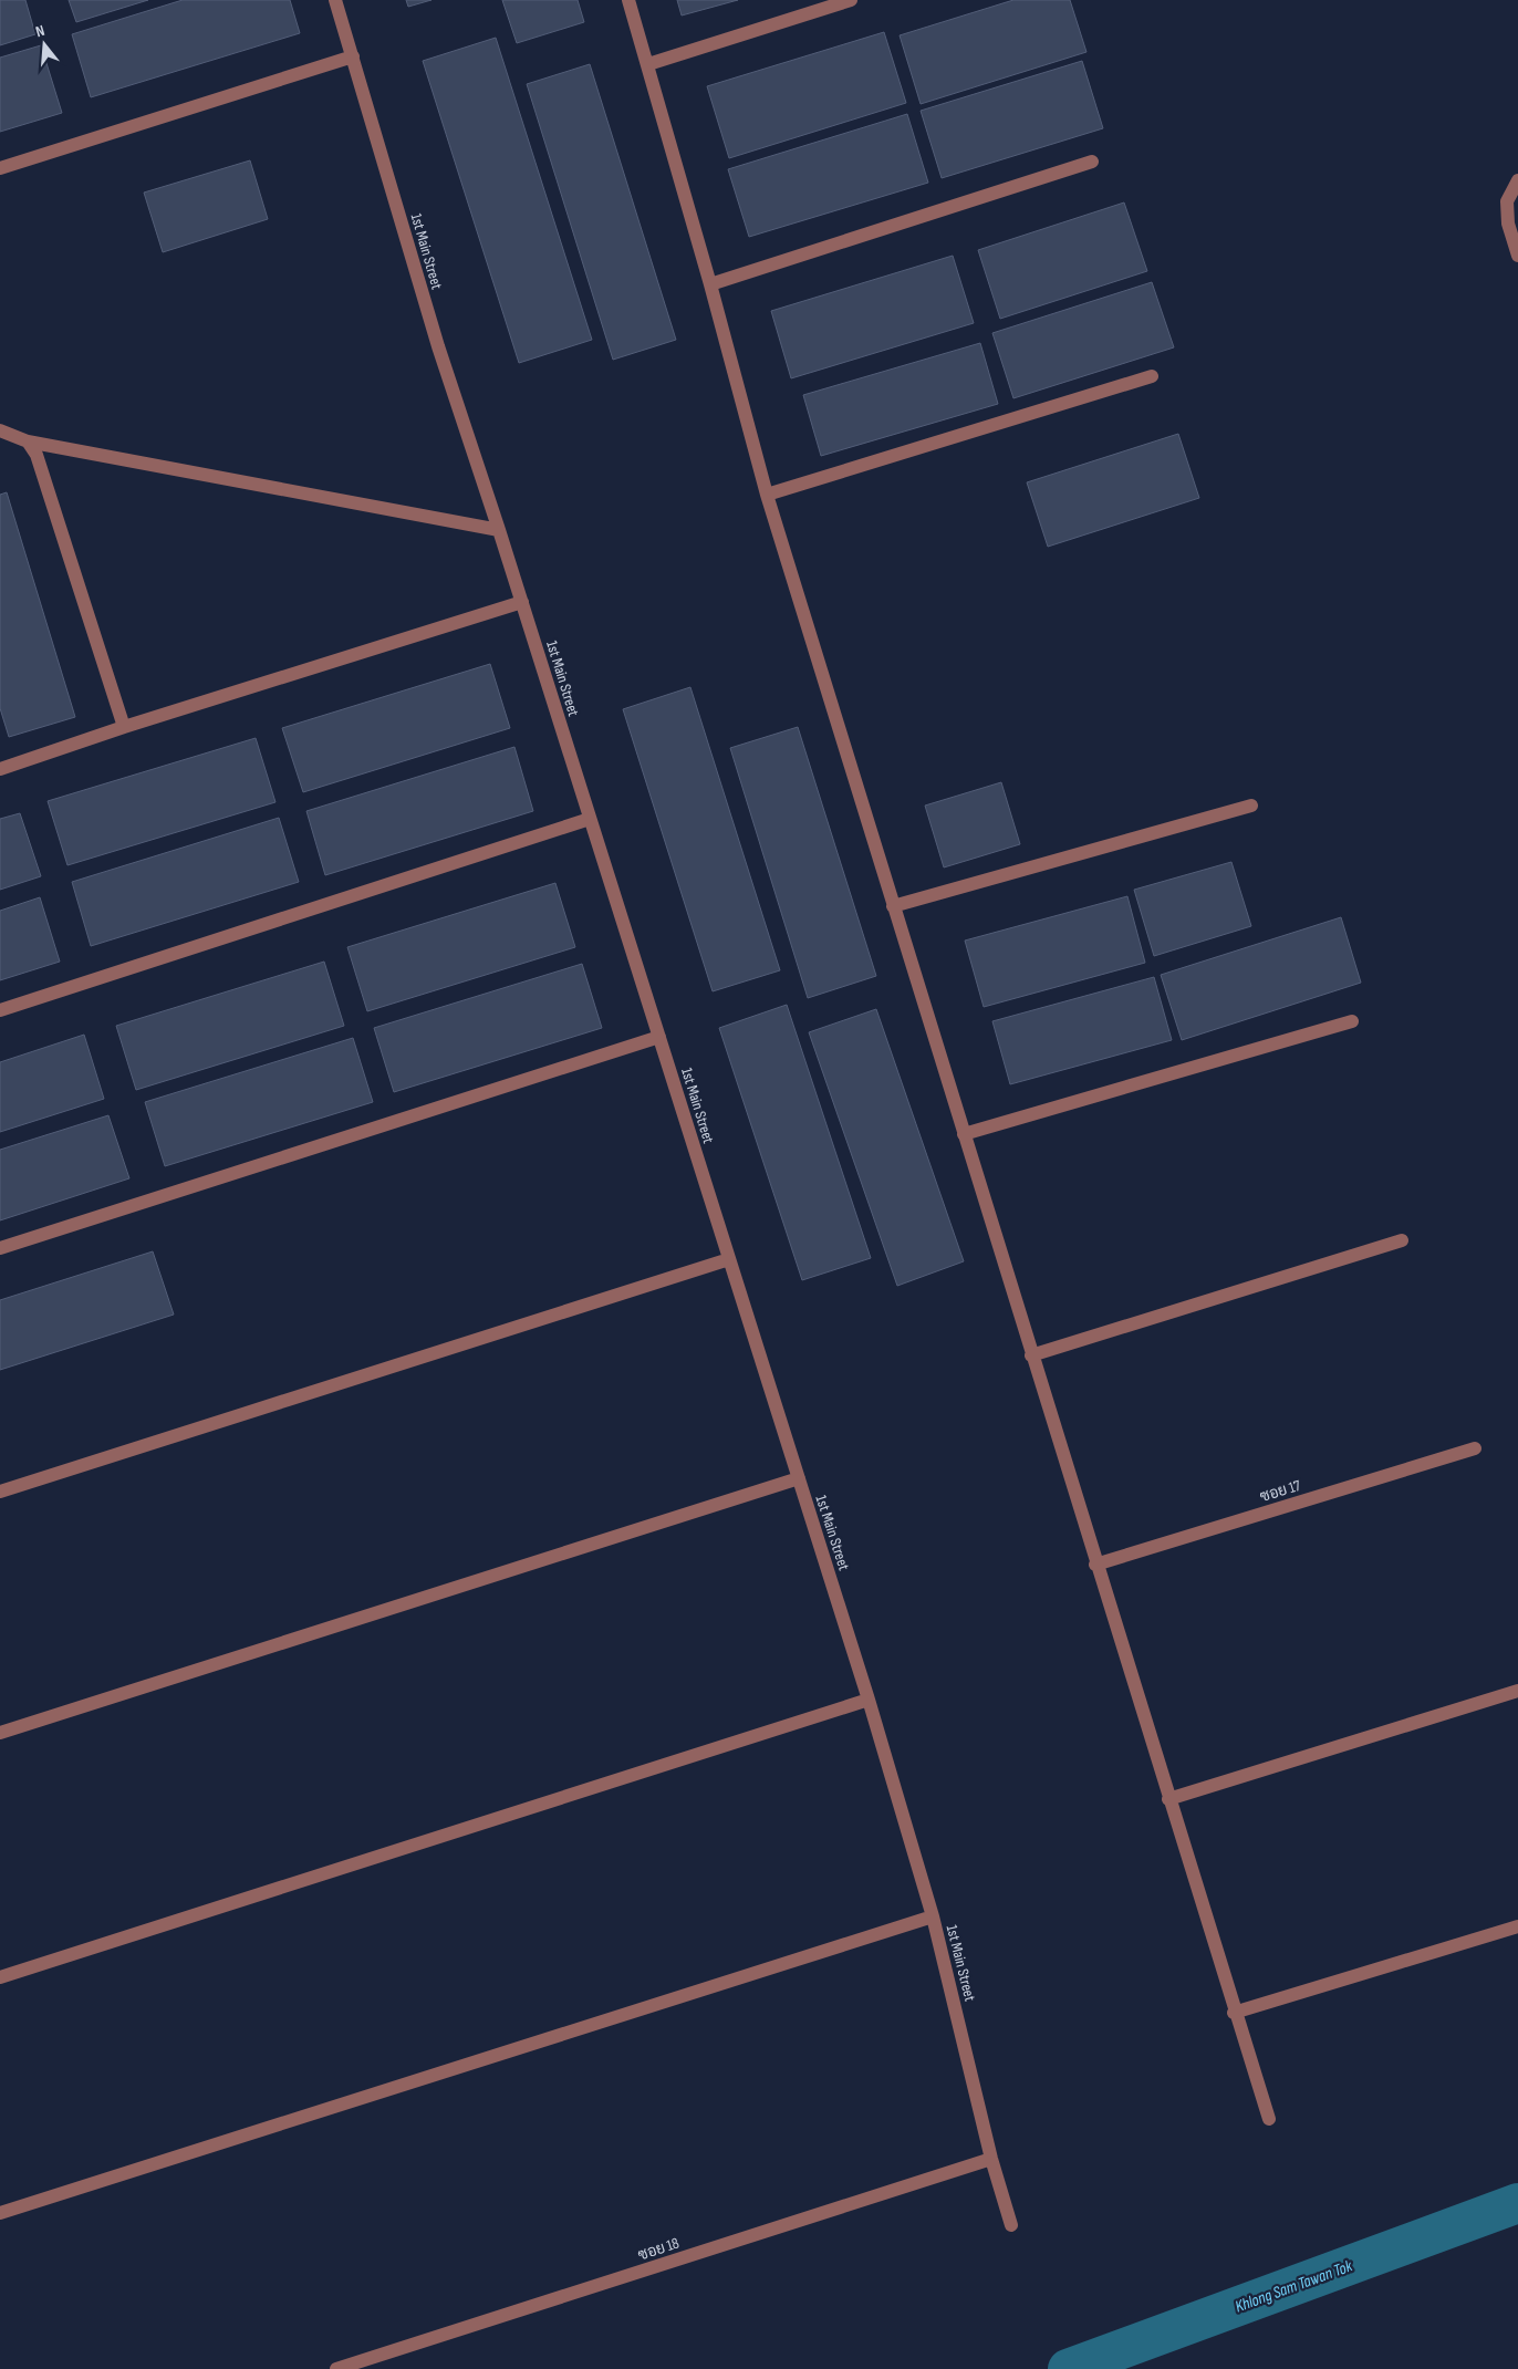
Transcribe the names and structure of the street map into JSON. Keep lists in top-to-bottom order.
{
  "streets": {
    "street": ["1st Main Street", "ซอย 17", "ซอย 18"]
  },
  "crossings": [
    ["1st Main Street", "ซอย 18"]
  ],
  "water": ["Khlong Sam Tawan Tok"],
  "north": "top"
}
